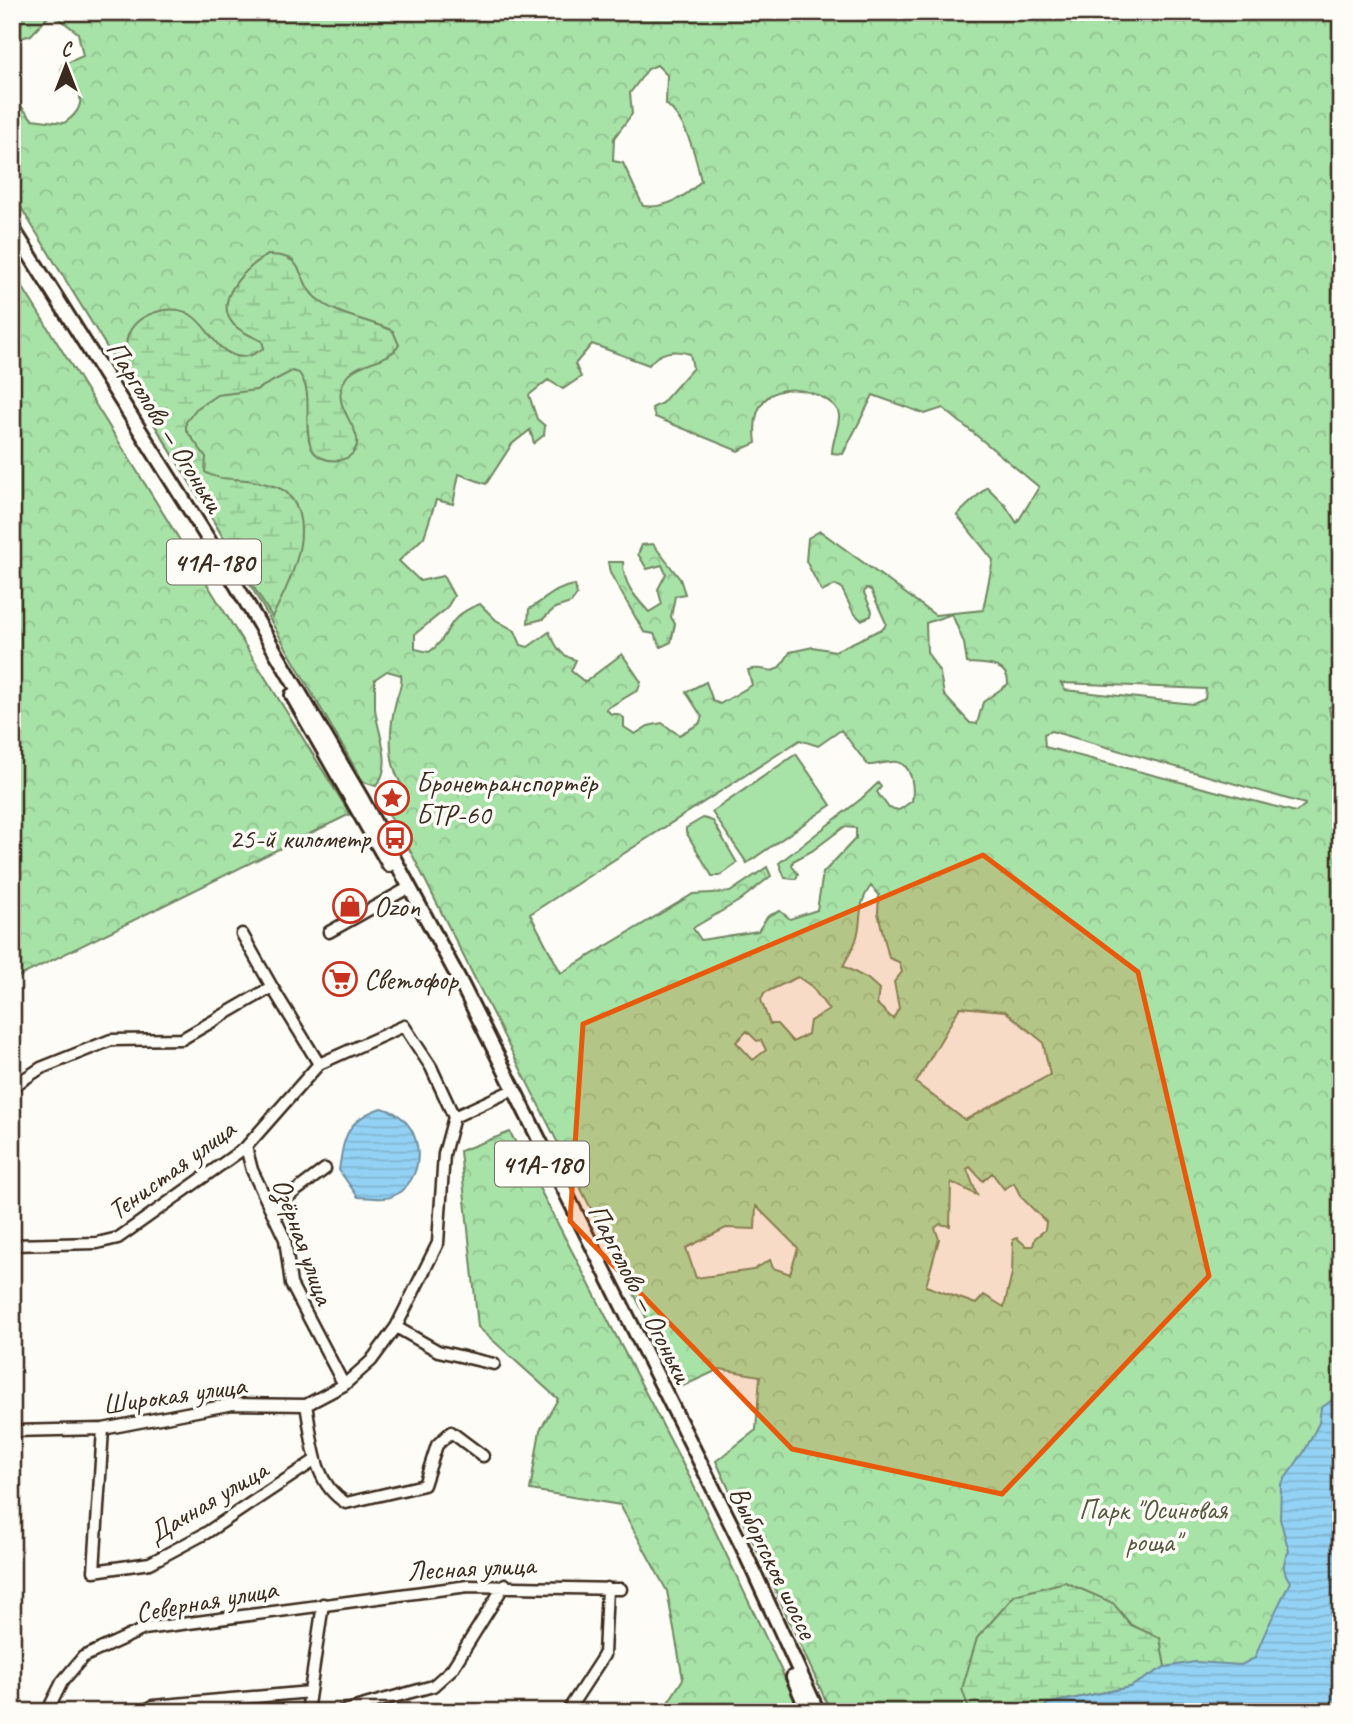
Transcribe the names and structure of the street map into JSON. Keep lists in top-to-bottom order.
{
  "streets": {
    "main road": ["Парголово — Огоньки", "41А-180", "Выборгское шоссе"],
    "street": [
      "Тенистая улица",
      "Озёрная улица",
      "Широкая улица",
      "Дачная улица",
      "Лесная улица",
      "Северная улица"
    ]
  },
  "crossings": [
    ["Парголово — Огоньки", "Выборгское шоссе"],
    ["Тенистая улица", "Озёрная улица"],
    ["Озёрная улица", "Широкая улица"],
    ["Широкая улица", "Дачная улица"],
    ["Лесная улица", "Северная улица"]
  ],
  "parks": ["Парк \"Осиновая роща\""],
  "places": {
    "place": ["Бронетранспортёр БТР-60"],
    "bus stop": ["25-й километр"],
    "shop": ["Ozon"],
    "supermarket": ["Светофор"]
  },
  "north": "top"
}
